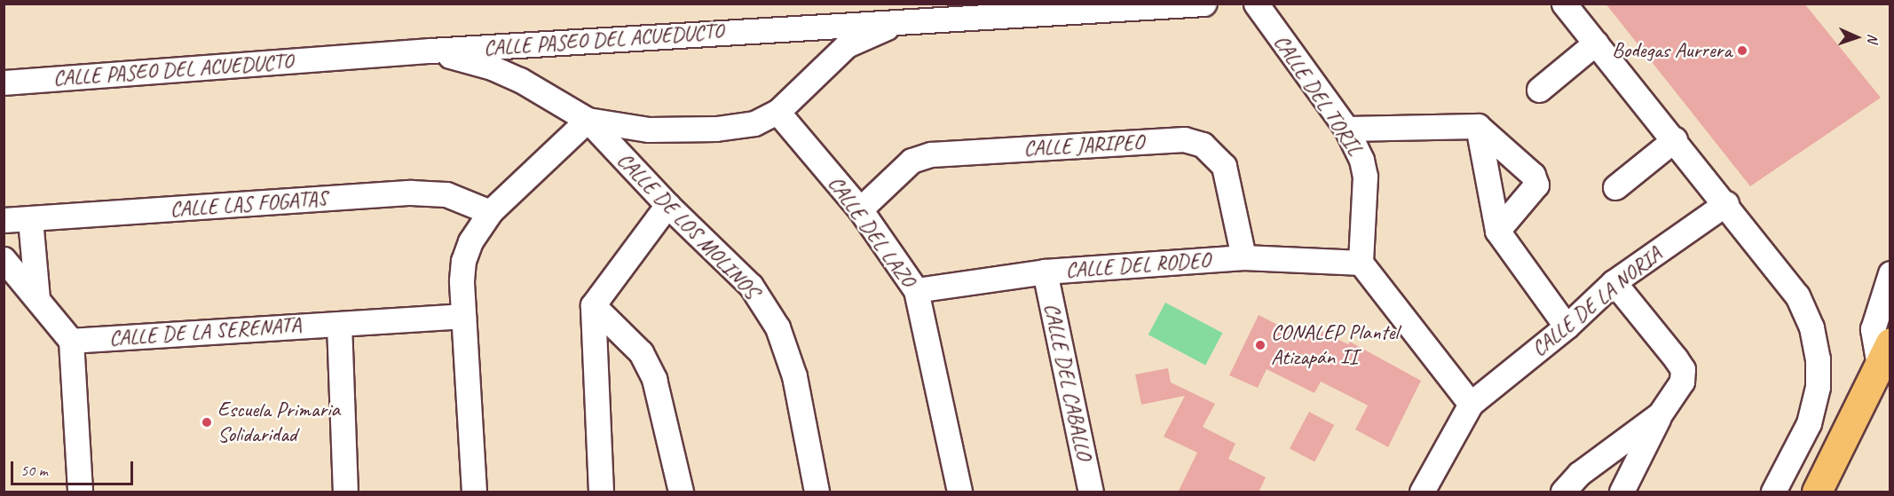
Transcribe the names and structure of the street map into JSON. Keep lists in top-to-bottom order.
{
  "streets": {
    "street": [
      "CALLE PASEO DEL ACUEDUCTO",
      "CALLE DEL TORIL",
      "CALLE JARIPEO",
      "CALLE LAS FOGATAS",
      "CALLE DE LOS MOLINOS",
      "CALLE DEL LAZO",
      "CALLE DEL RODEO",
      "CALLE DE LA NORIA",
      "CALLE DE LA SERENATA",
      "CALLE DEL CABALLO"
    ]
  },
  "crossings": [
    ["CALLE PASEO DEL ACUEDUCTO", "CALLE DE LOS MOLINOS"],
    ["CALLE DEL TORIL", "CALLE DEL RODEO"],
    ["CALLE JARIPEO", "CALLE DEL LAZO"],
    ["CALLE JARIPEO", "CALLE DEL RODEO"],
    ["CALLE DE LOS MOLINOS", "CALLE DEL LAZO"],
    ["CALLE DEL LAZO", "CALLE DEL RODEO"],
    ["CALLE DEL RODEO", "CALLE DEL CABALLO"]
  ],
  "places": ["Bodegas Aurrera", "CONALEP Plantel Atizapán II", "Escuela Primaria Solidaridad"],
  "scale_bar": "50 m",
  "north": "right"
}
